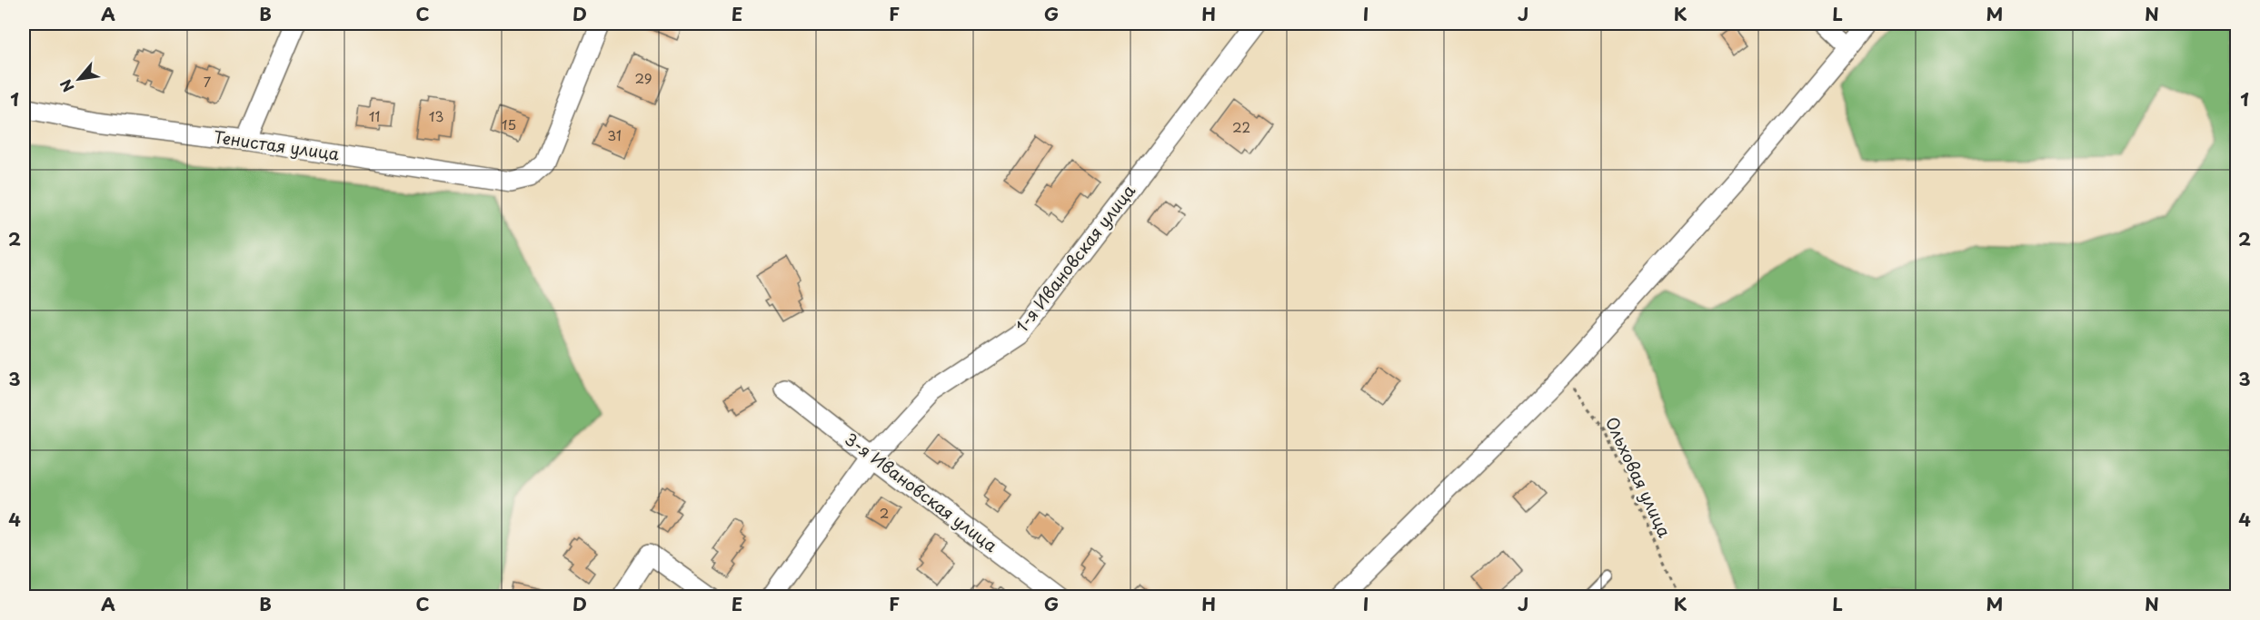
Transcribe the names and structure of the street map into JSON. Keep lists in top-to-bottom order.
{
  "streets": {
    "street": ["Тенистая улица", "1-я Ивановская улица", "3-я Ивановская улица"],
    "path": ["Ольховая улица"]
  },
  "crossings": [
    ["1-я Ивановская улица", "3-я Ивановская улица"]
  ],
  "house_numbers": [
    "29",
    "7",
    "11",
    "13",
    "15",
    "22",
    "31",
    "2"
  ],
  "north": "bottom left",
  "grid": {
    "columns": [
      "A",
      "B",
      "C",
      "D",
      "E",
      "F",
      "G",
      "H",
      "I",
      "J",
      "K",
      "L",
      "M",
      "N"
    ],
    "rows": [
      "1",
      "2",
      "3",
      "4"
    ]
  }
}
